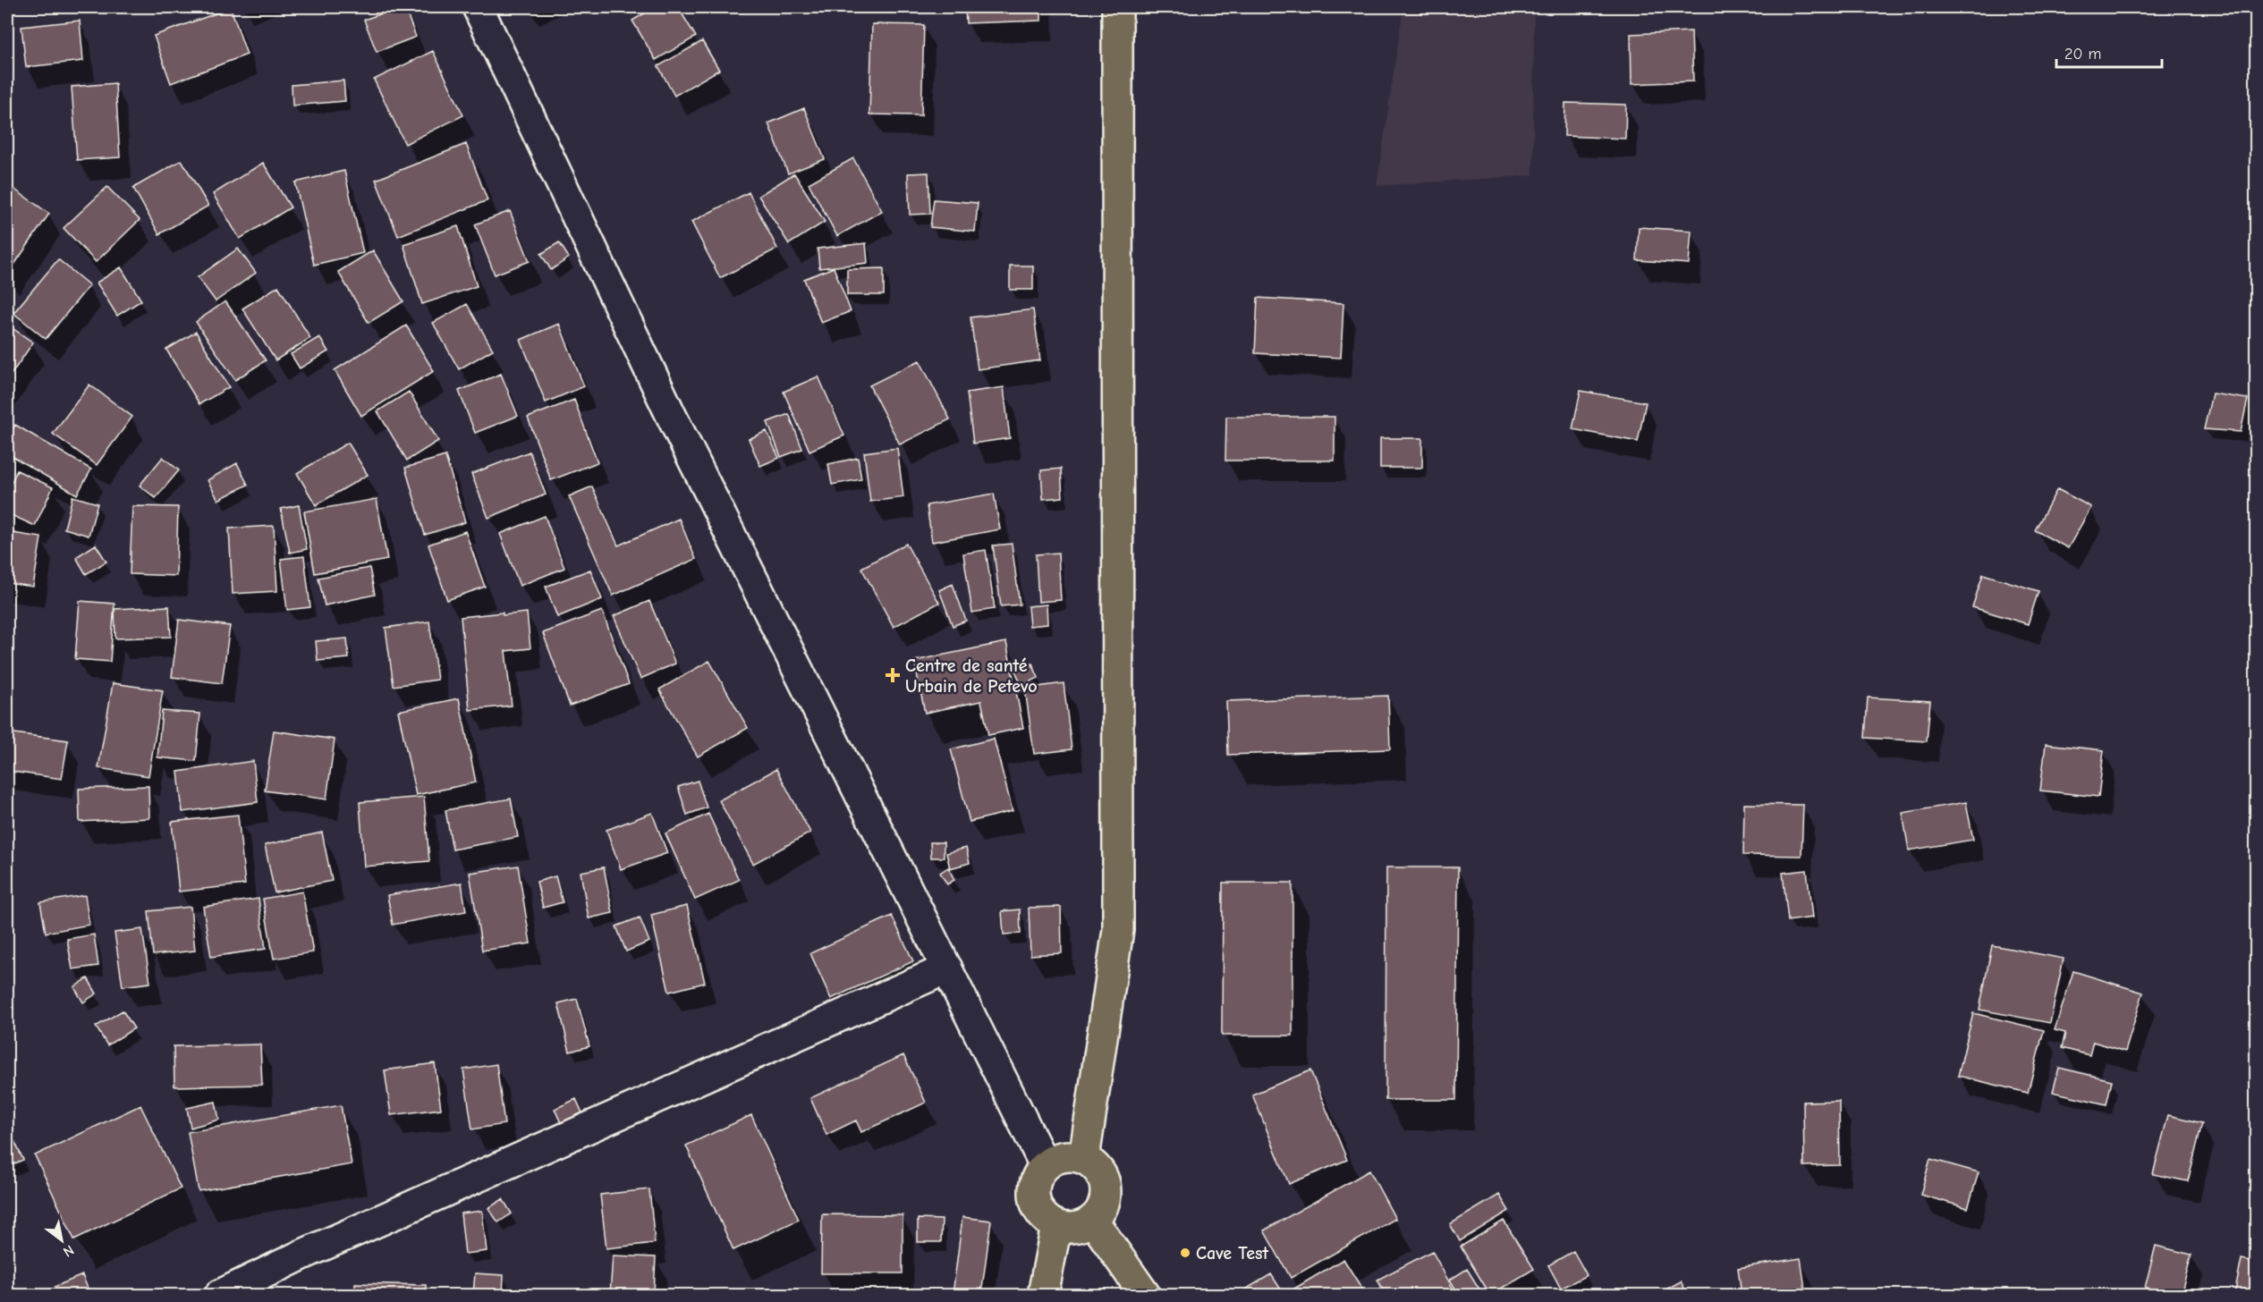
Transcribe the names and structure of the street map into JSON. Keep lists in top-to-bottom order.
{
  "places": {
    "health": ["Centre de santé Urbain de Petevo"],
    "other": ["Cave Test"]
  },
  "scale_bar": "20 m",
  "north": "bottom right"
}
